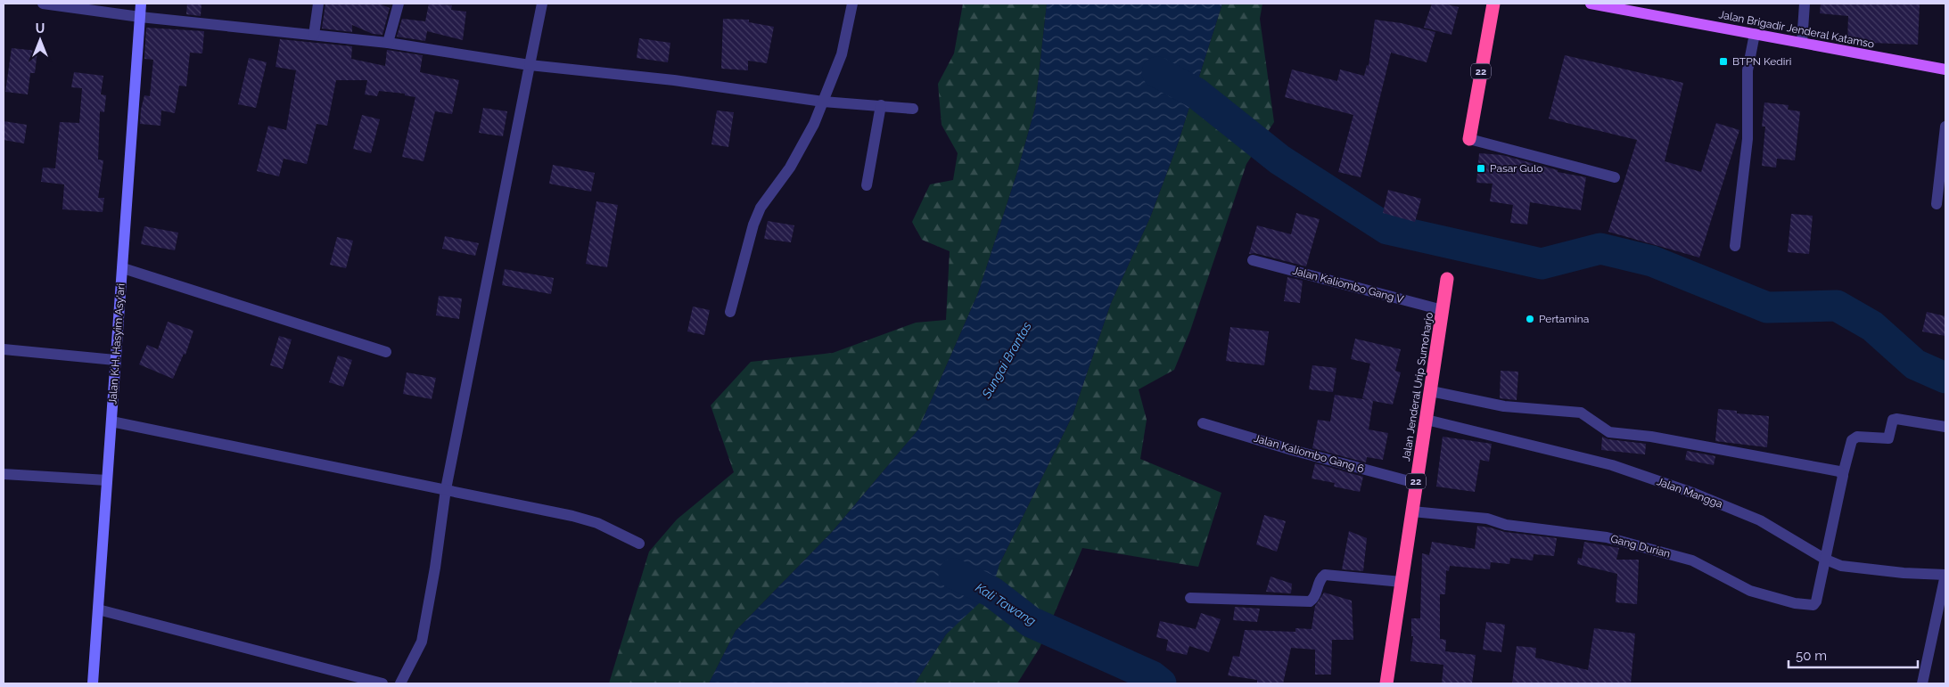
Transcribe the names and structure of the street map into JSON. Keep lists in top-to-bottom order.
{
  "streets": {
    "highway": ["22", "Jalan Jenderal Urip Sumoharjo"],
    "main road": ["Jalan Brigadir Jenderal Katamso"],
    "street": [
      "Jalan Kaliombo Gang V",
      "Jalan K.H. Hasyim Asy'ari",
      "Jalan Kaliombo Gang 6",
      "Jalan Mangga",
      "Gang Durian"
    ]
  },
  "crossings": [
    ["Jalan Kaliombo Gang V", "Jalan Jenderal Urip Sumoharjo"],
    ["Jalan Jenderal Urip Sumoharjo", "Jalan Kaliombo Gang 6"],
    ["Jalan Jenderal Urip Sumoharjo", "Jalan Mangga"],
    ["Jalan Jenderal Urip Sumoharjo", "Gang Durian"],
    ["Jalan Mangga", "Gang Durian"]
  ],
  "water": ["Sungai Brantas", "Kali Tawang"],
  "places": {
    "transit": ["BTPN Kediri", "Pasar Gulo"],
    "other": ["Pertamina"]
  },
  "scale_bar": "50 m",
  "north": "top"
}
